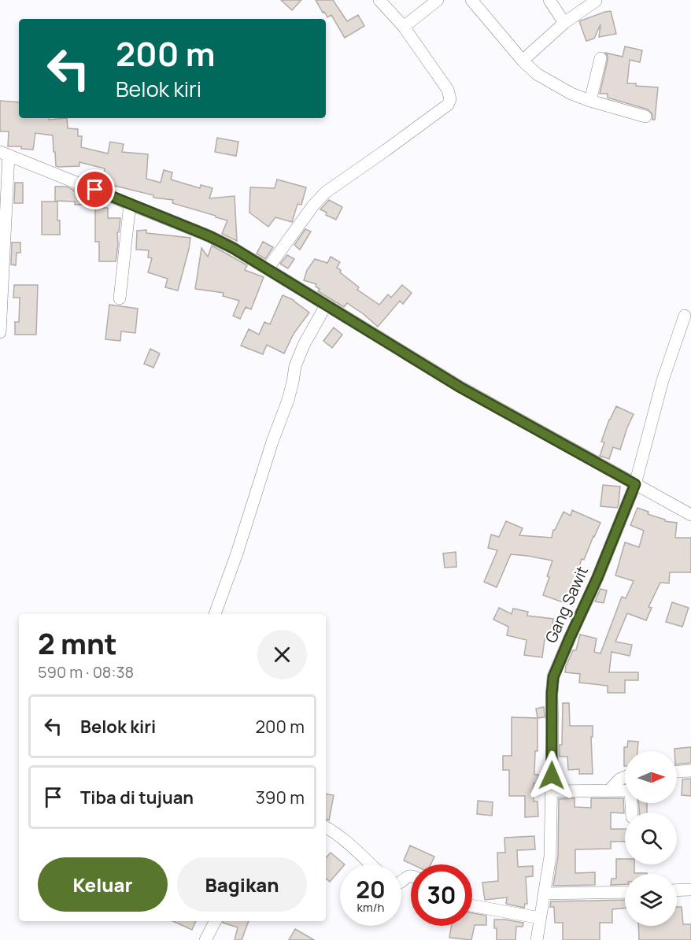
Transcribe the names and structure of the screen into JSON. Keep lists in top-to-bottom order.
{
  "streets": {
    "street": ["Gang Sawit"]
  },
  "north": "right",
  "page": {
    "turn": ["200 m", "Belok kiri"],
    "heading": ["2 mnt", "590 m · 08:38"],
    "list": [
      {
        "name": "Belok kiri",
        "value": "200 m"
      },
      {
        "name": "Tiba di tujuan",
        "value": "390 m"
      }
    ],
    "buttons": ["Keluar", "Bagikan"],
    "speed": "20 km/h",
    "limit": "30"
  }
}
